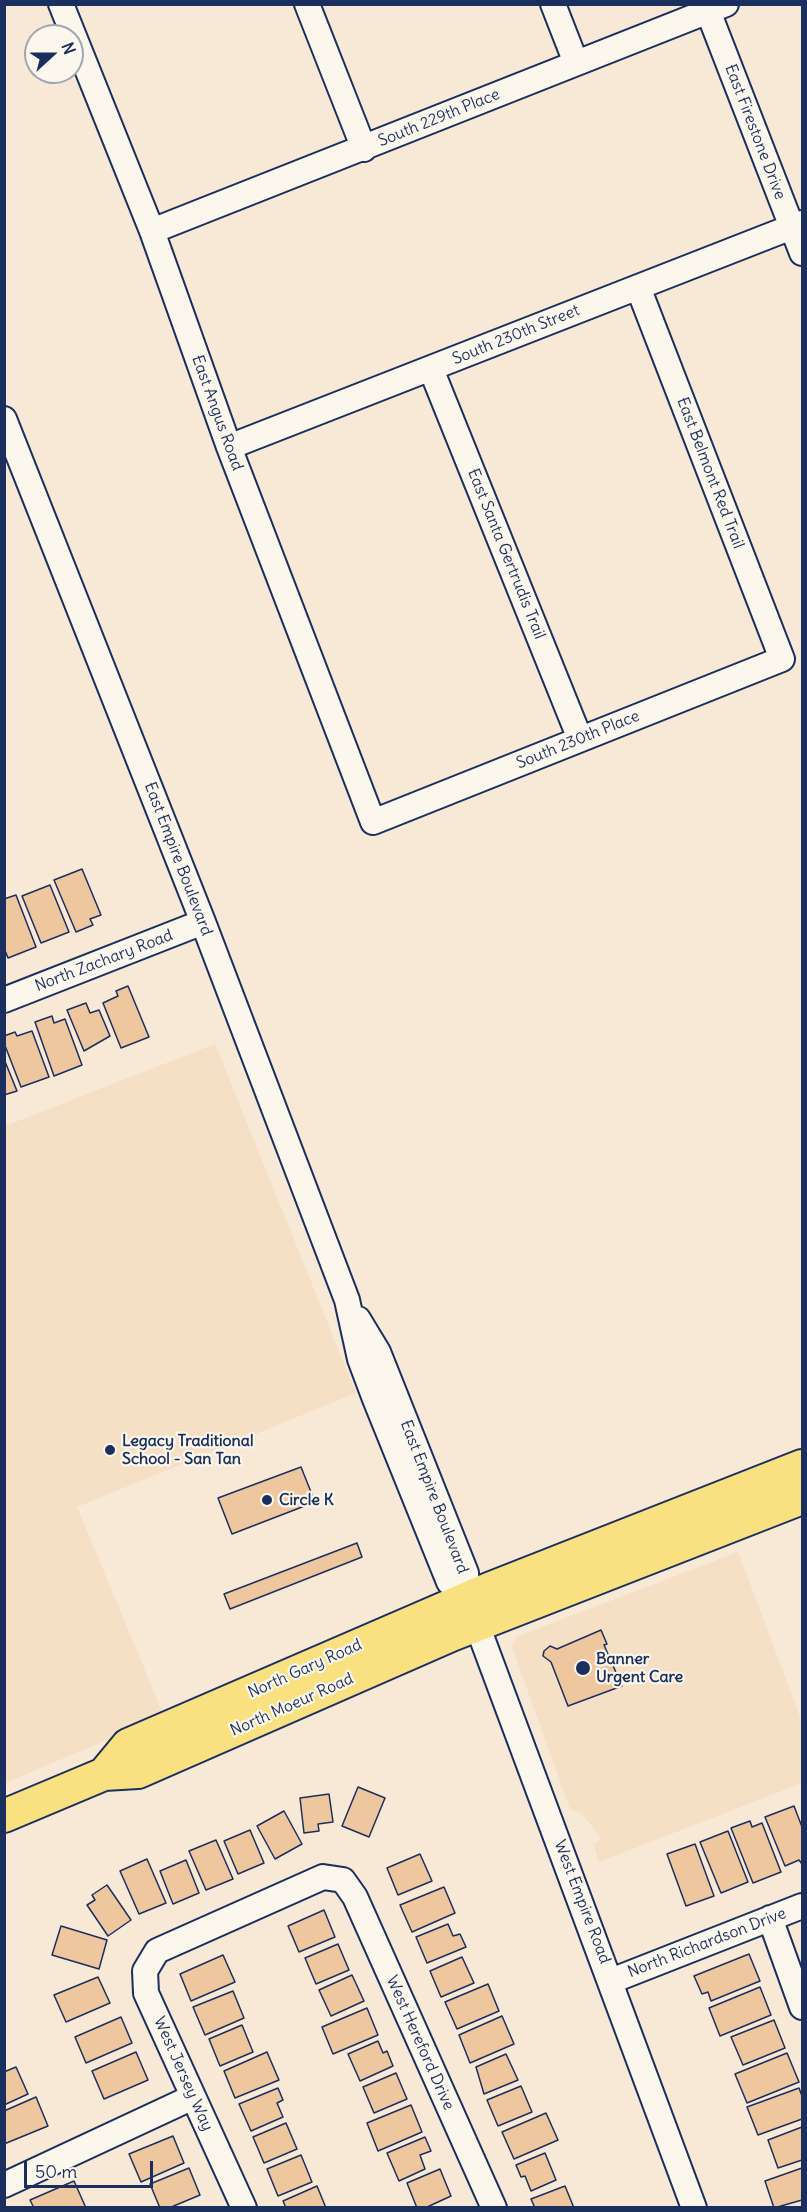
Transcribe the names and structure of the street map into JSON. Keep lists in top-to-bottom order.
{
  "streets": {
    "main road": ["North Gary Road"],
    "street": [
      "South 229th Place",
      "East Firestone Drive",
      "South 230th Street",
      "East Angus Road",
      "East Belmont Red Trail",
      "East Santa Gertrudis Trail",
      "South 230th Place",
      "East Empire Boulevard",
      "North Zachary Road",
      "West Empire Road",
      "North Richardson Drive",
      "West Hereford Drive",
      "West Jersey Way"
    ]
  },
  "crossings": [
    ["South 229th Place", "East Firestone Drive"],
    ["South 229th Place", "East Angus Road"],
    ["East Firestone Drive", "South 230th Street"],
    ["South 230th Street", "East Angus Road"],
    ["South 230th Street", "East Belmont Red Trail"],
    ["South 230th Street", "East Santa Gertrudis Trail"],
    ["East Angus Road", "South 230th Place"],
    ["East Belmont Red Trail", "South 230th Place"],
    ["East Santa Gertrudis Trail", "South 230th Place"],
    ["East Empire Boulevard", "North Zachary Road"],
    ["East Empire Boulevard", "North Gary Road"],
    ["East Empire Boulevard", "West Empire Road"],
    ["North Gary Road", "West Empire Road"],
    ["West Empire Road", "North Richardson Drive"],
    ["West Hereford Drive", "West Jersey Way"]
  ],
  "places": ["Legacy Traditional School - San Tan", "Circle K", "Banner Urgent Care"],
  "scale_bar": "50 m",
  "north": "right"
}
